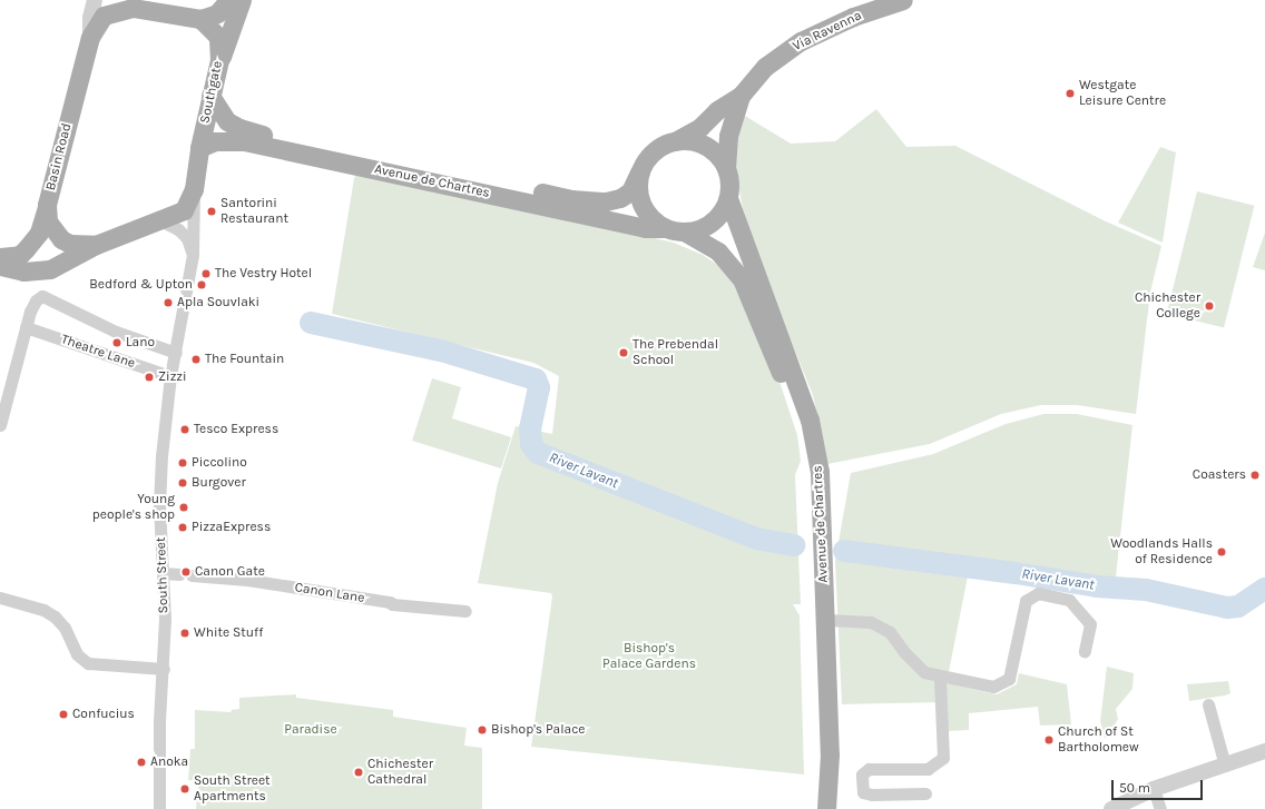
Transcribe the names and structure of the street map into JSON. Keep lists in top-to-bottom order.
{
  "streets": {
    "main road": [
      "Via Ravenna",
      "Southgate",
      "Basin Road",
      "Avenue de Chartres"
    ],
    "street": ["Theatre Lane", "South Street", "Canon Lane"]
  },
  "crossings": [
    ["Via Ravenna", "Avenue de Chartres"],
    ["Southgate", "Basin Road"],
    ["Southgate", "Avenue de Chartres"],
    ["Southgate", "South Street"],
    ["Theatre Lane", "South Street"]
  ],
  "water": ["River Lavant"],
  "parks": ["Bishop's Palace Gardens", "Paradise"],
  "places": [
    "Westgate Leisure Centre",
    "Santorini Restaurant",
    "The Vestry Hotel",
    "Bedford & Upton",
    "Apla Souvlaki",
    "Chichester College",
    "Lano",
    "The Prebendal School",
    "The Fountain",
    "Zizzi",
    "Tesco Express",
    "Piccolino",
    "Coasters",
    "Burgover",
    "Young people's shop",
    "PizzaExpress",
    "Woodlands Halls of Residence",
    "Canon Gate",
    "White Stuff",
    "Confucius",
    "Bishop's Palace",
    "Church of St Bartholomew",
    "Anoka",
    "Chichester Cathedral",
    "South Street Apartments"
  ],
  "scale_bar": "50 m"
}
